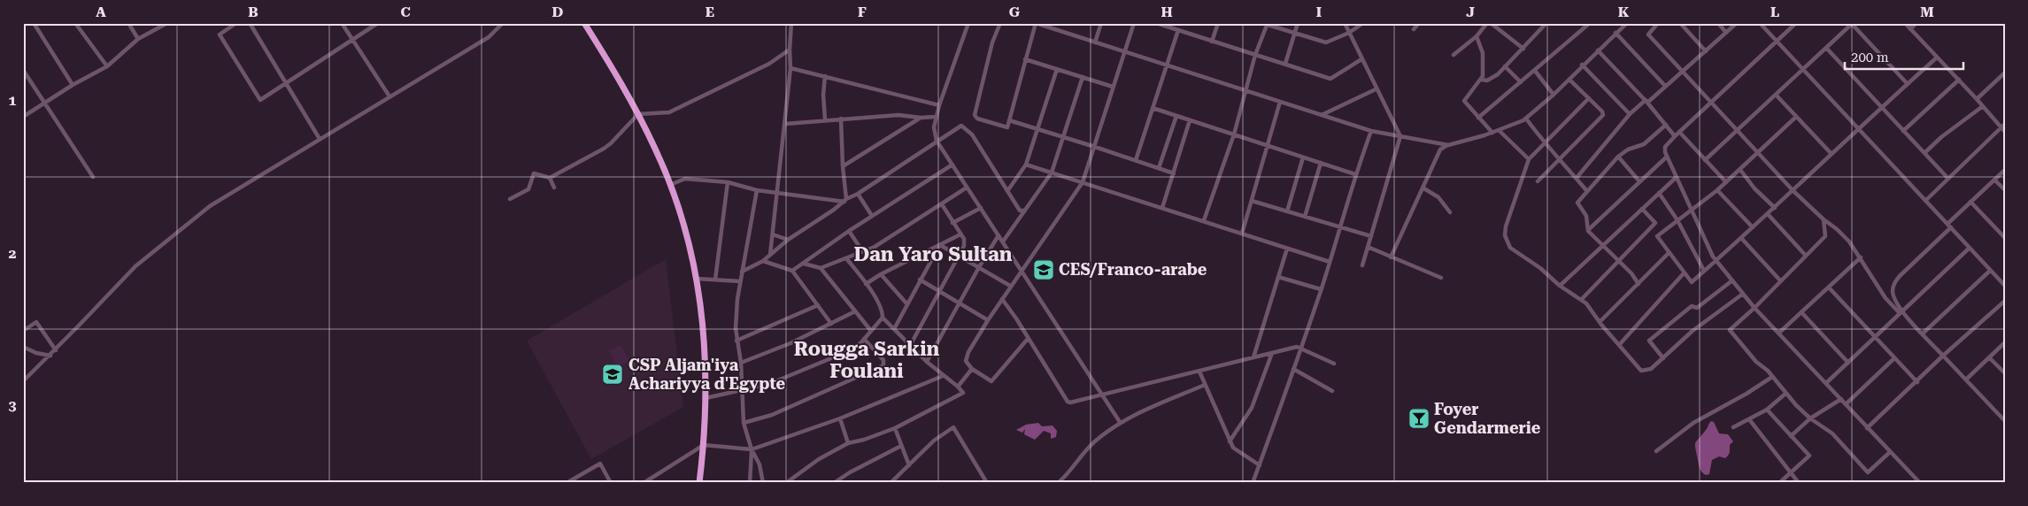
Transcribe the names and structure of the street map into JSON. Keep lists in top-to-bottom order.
{
  "districts": ["Dan Yaro Sultan", "Rougga Sarkin Foulani"],
  "places": {
    "school or university": ["CES/Franco-arabe", "CSP Aljam'iya Achariyya d'Egypte"],
    "bar": ["Foyer Gendarmerie"]
  },
  "scale_bar": "200 m",
  "grid": {
    "columns": [
      "A",
      "B",
      "C",
      "D",
      "E",
      "F",
      "G",
      "H",
      "I",
      "J",
      "K",
      "L",
      "M"
    ],
    "rows": ["1", "2", "3"]
  }
}
